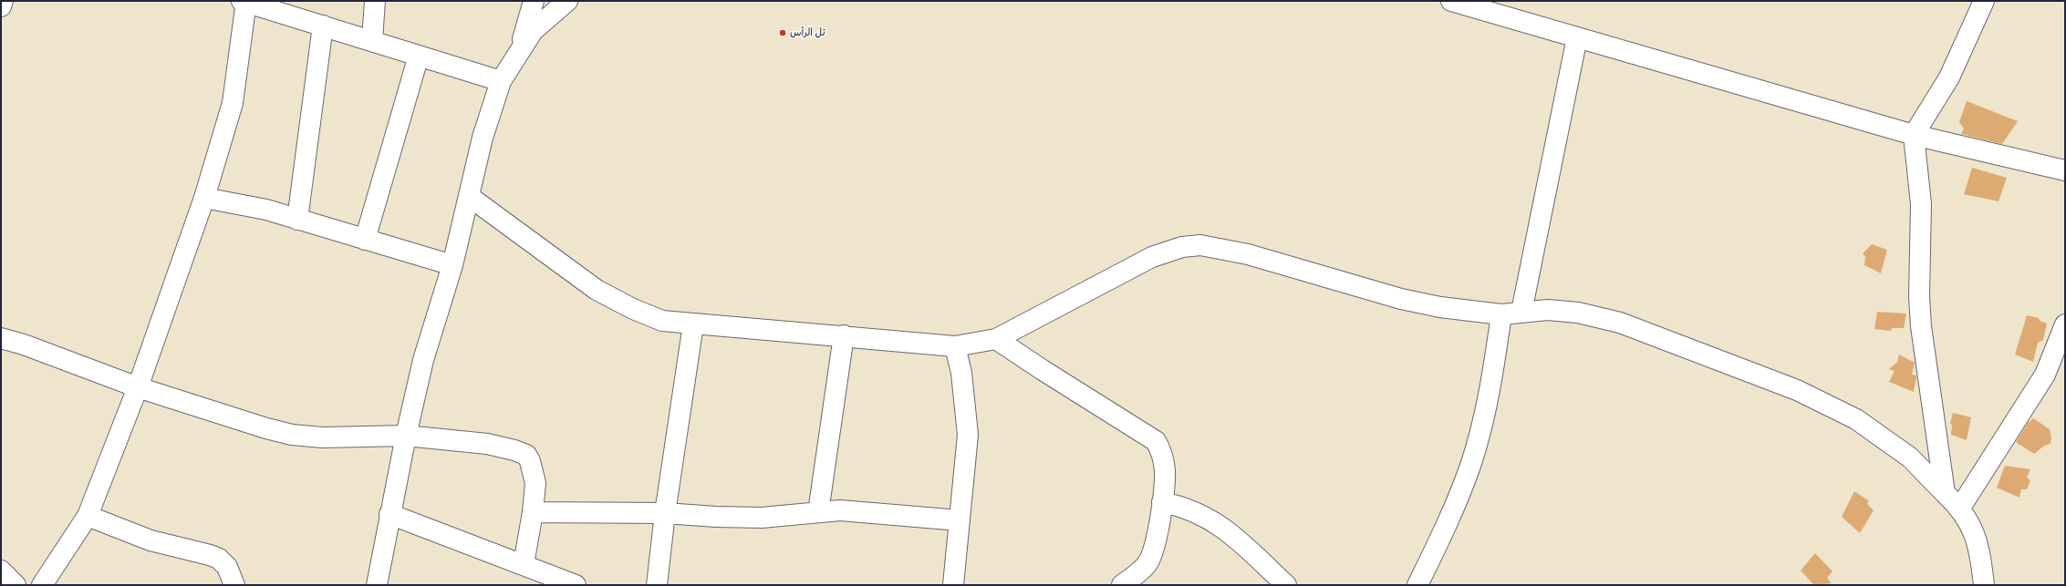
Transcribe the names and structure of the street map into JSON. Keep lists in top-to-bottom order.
{
  "places": ["تل الرأس"]
}
